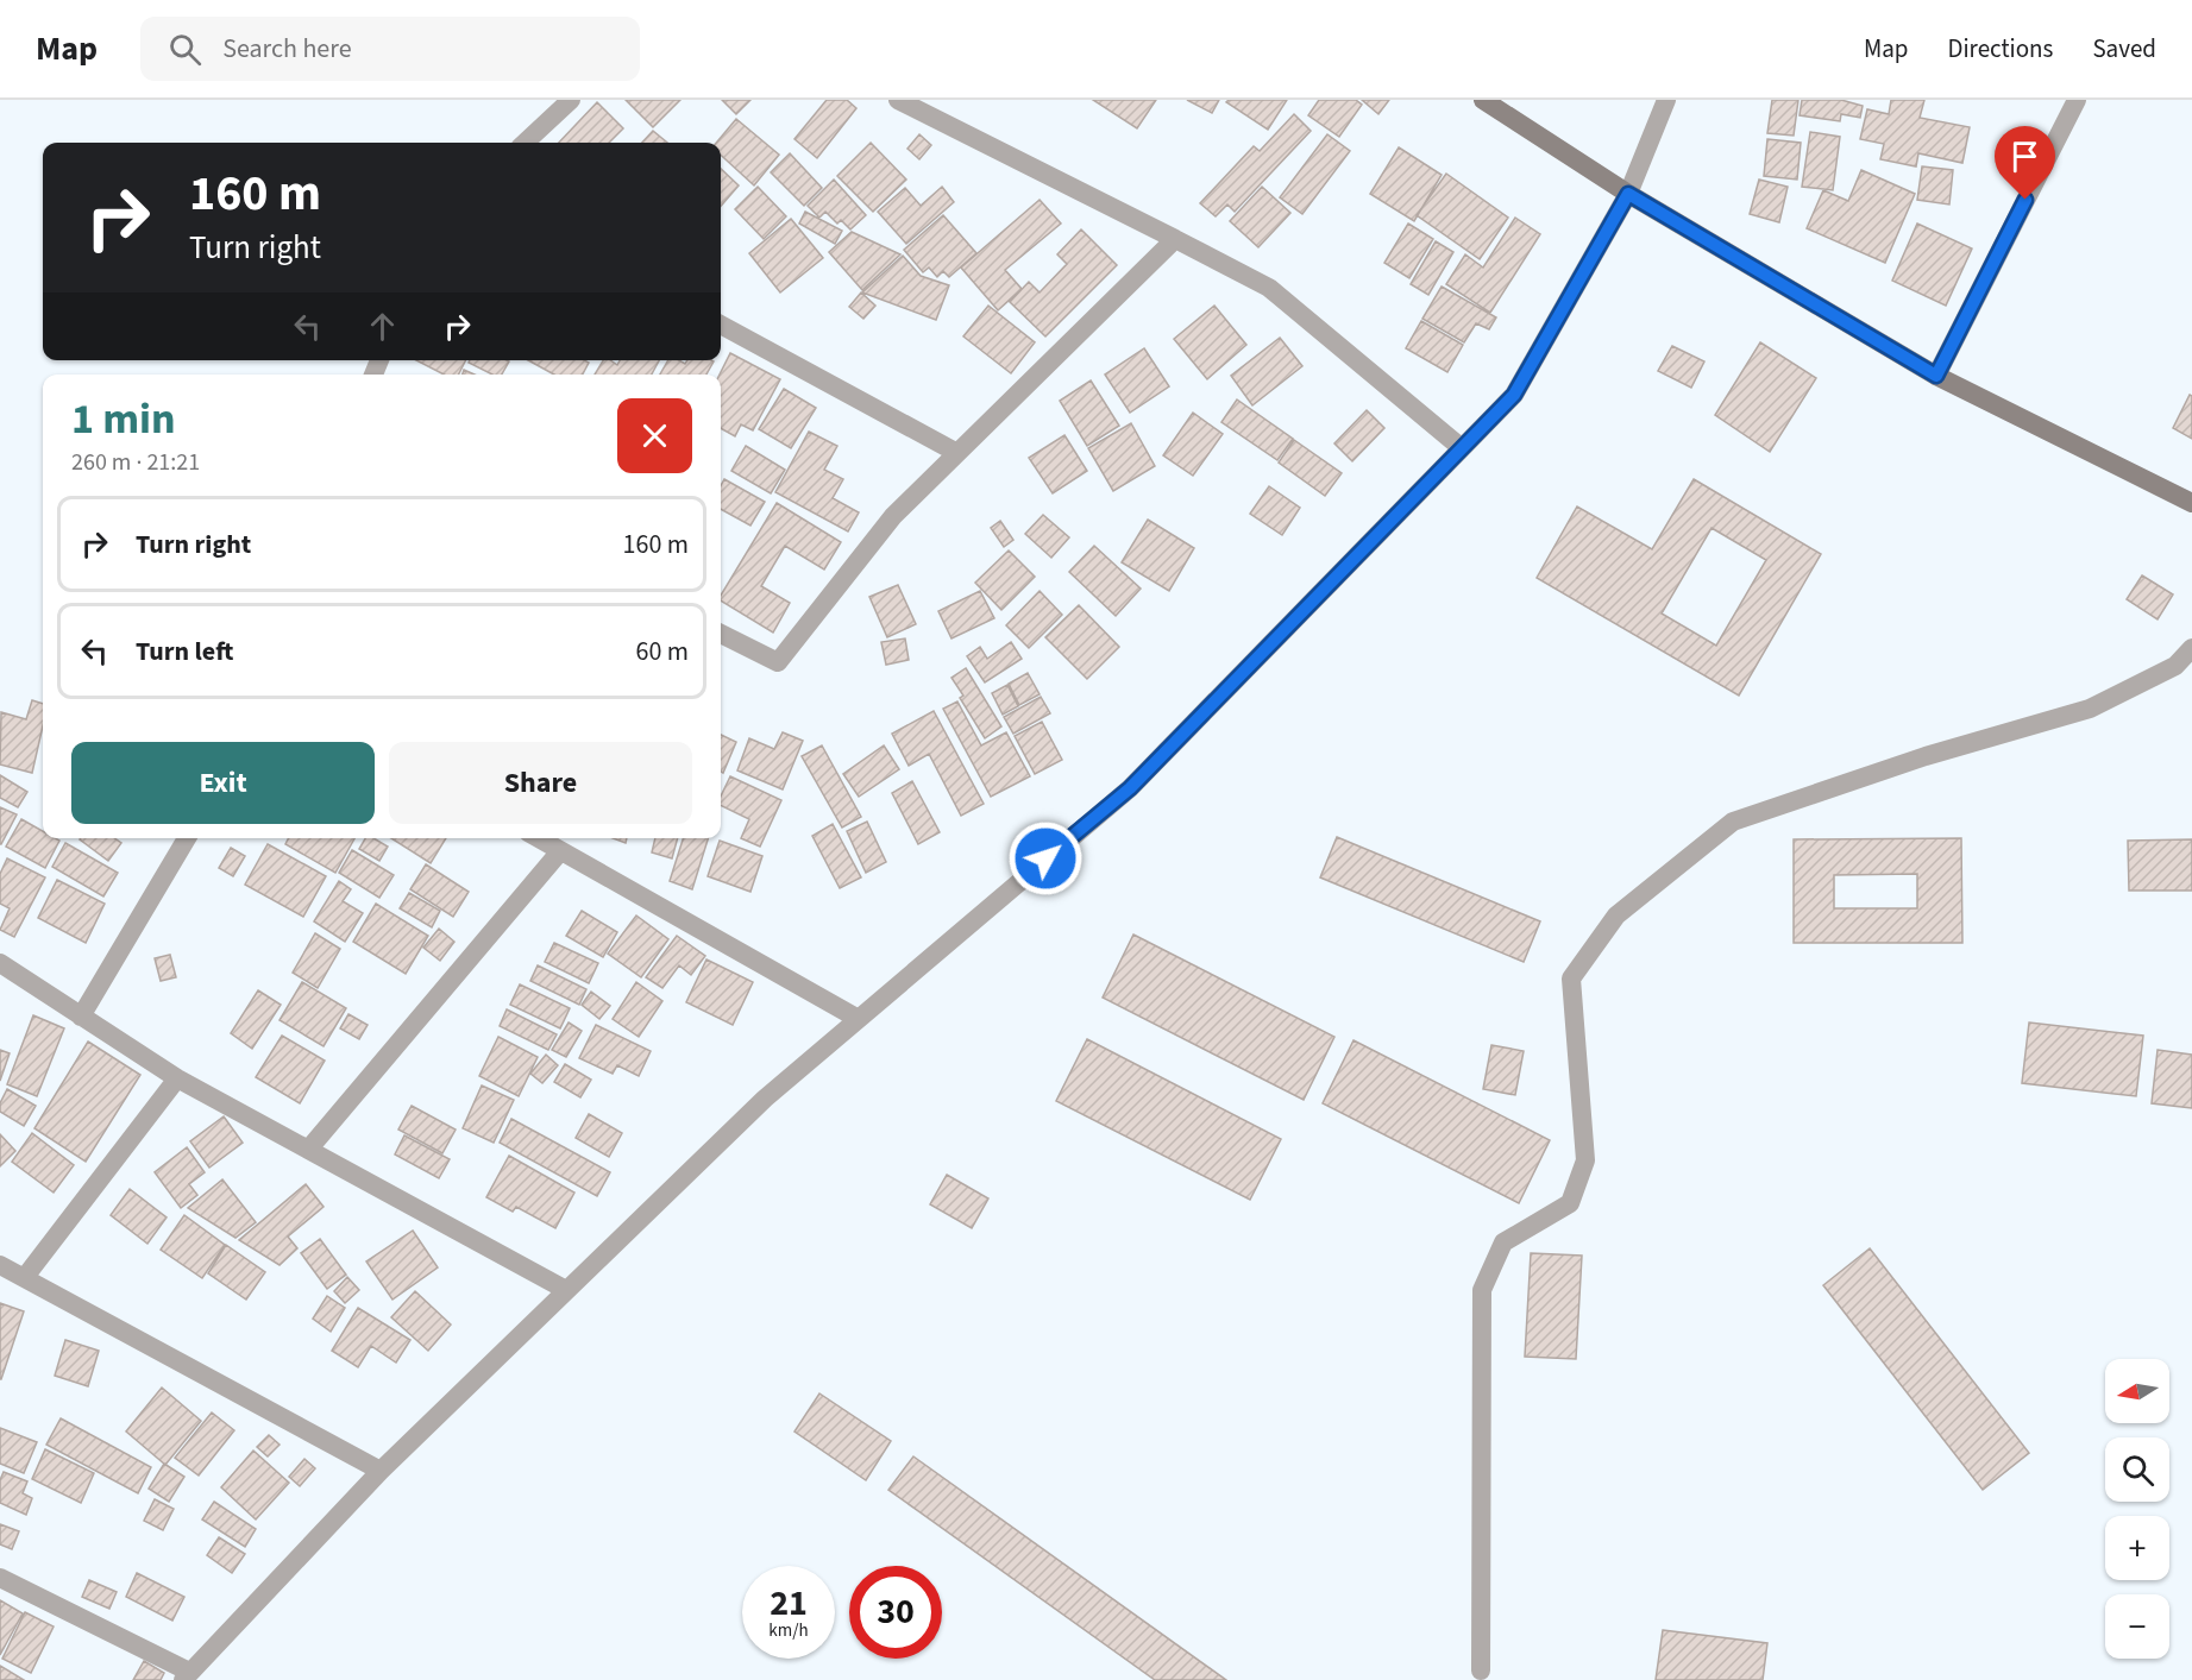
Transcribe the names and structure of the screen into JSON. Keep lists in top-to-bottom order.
{
  "north": "left",
  "page": {
    "header": "Map",
    "search": "Search here",
    "nav": ["Map", "Directions", "Saved"],
    "turn": ["160 m", "Turn right"],
    "heading": ["1 min", "260 m · 21:21"],
    "list": [
      {
        "name": "Turn right",
        "value": "160 m"
      },
      {
        "name": "Turn left",
        "value": "60 m"
      }
    ],
    "buttons": ["Exit", "Share"],
    "map_buttons": ["+", "−"],
    "speed": "21 km/h",
    "limit": "30"
  }
}
